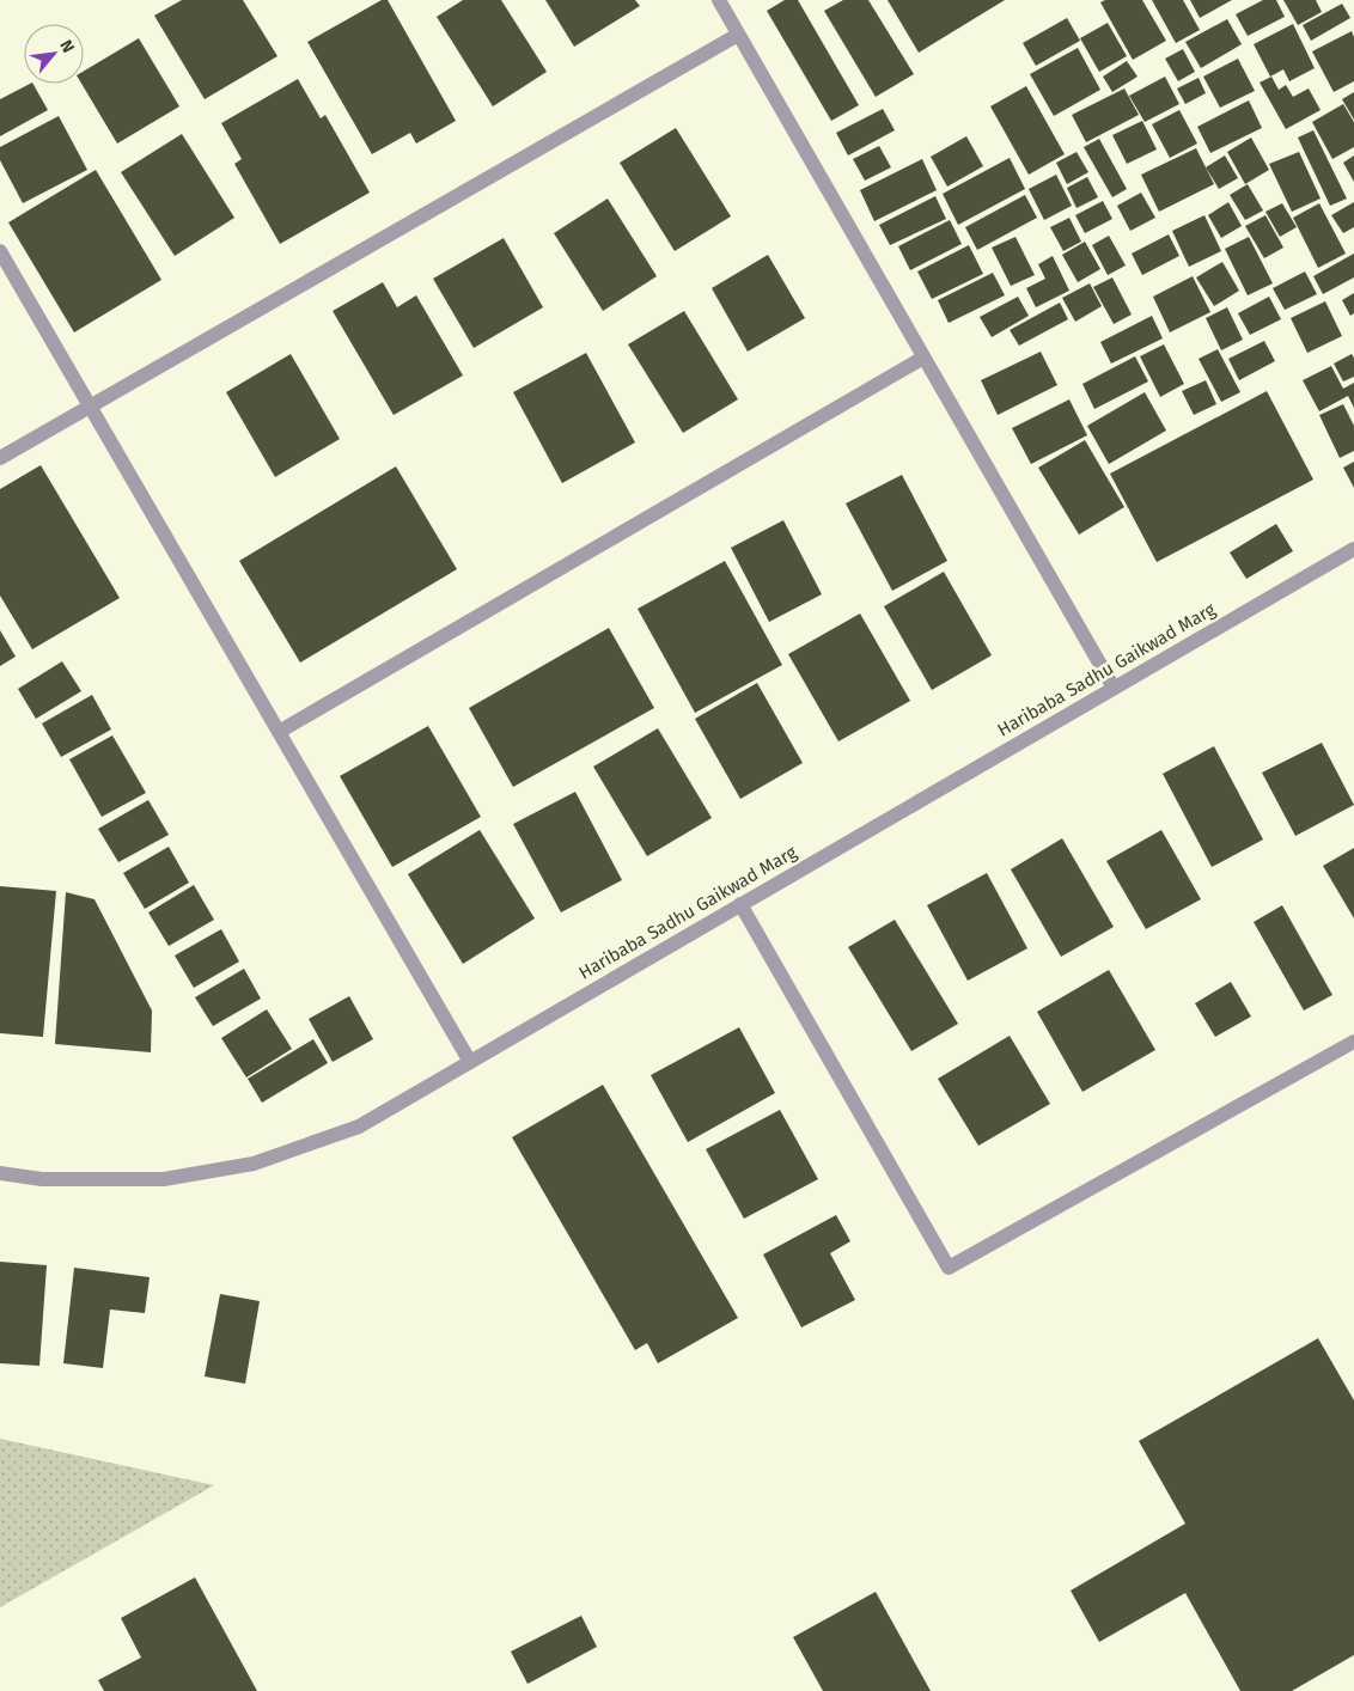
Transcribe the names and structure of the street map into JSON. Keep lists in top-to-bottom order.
{
  "streets": {
    "lane": ["Haribaba Sadhu Gaikwad Marg"]
  },
  "north": "top right"
}
